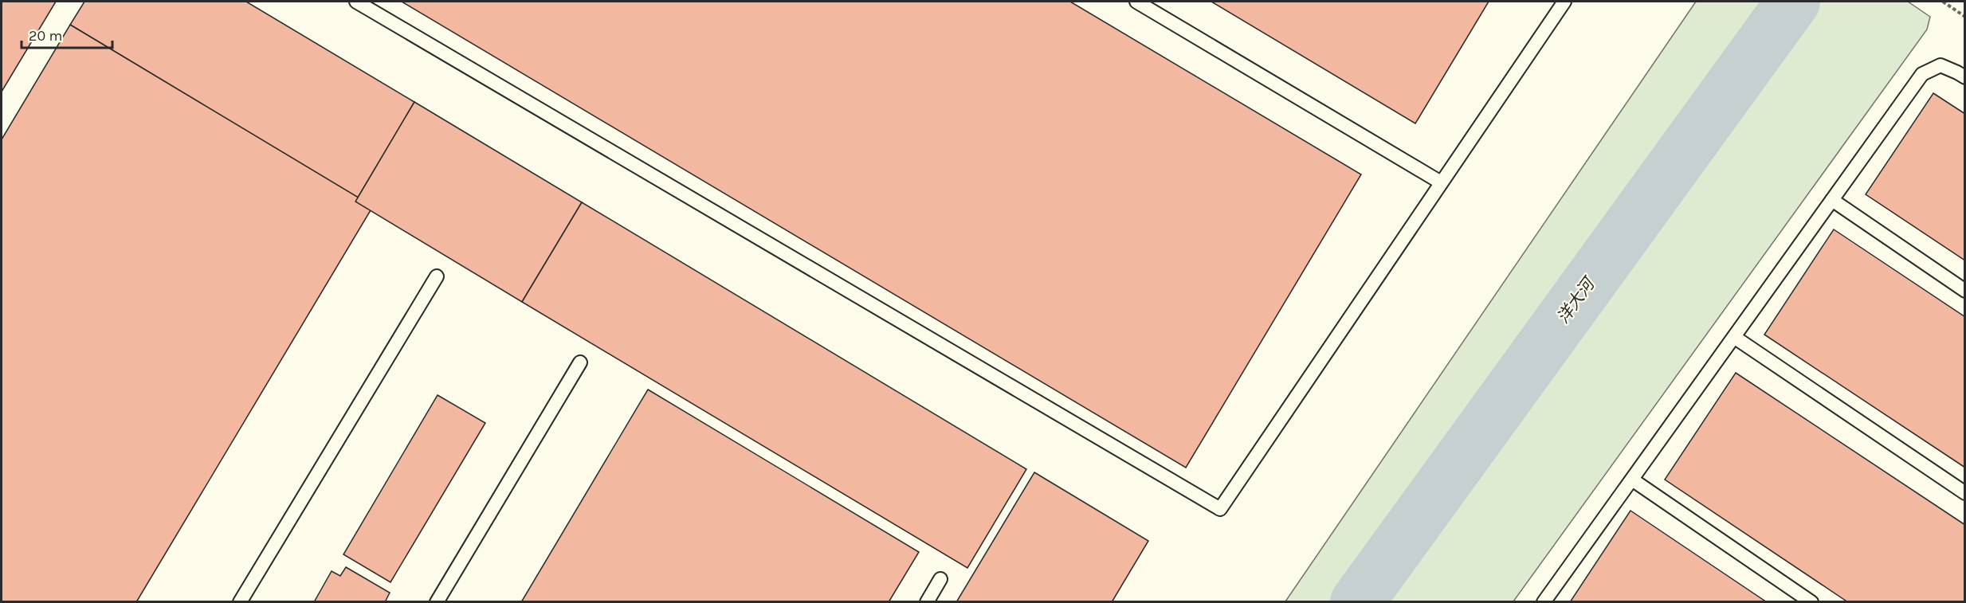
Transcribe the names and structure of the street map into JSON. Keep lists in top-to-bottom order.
{
  "water": ["洋大河"],
  "scale_bar": "20 m"
}
